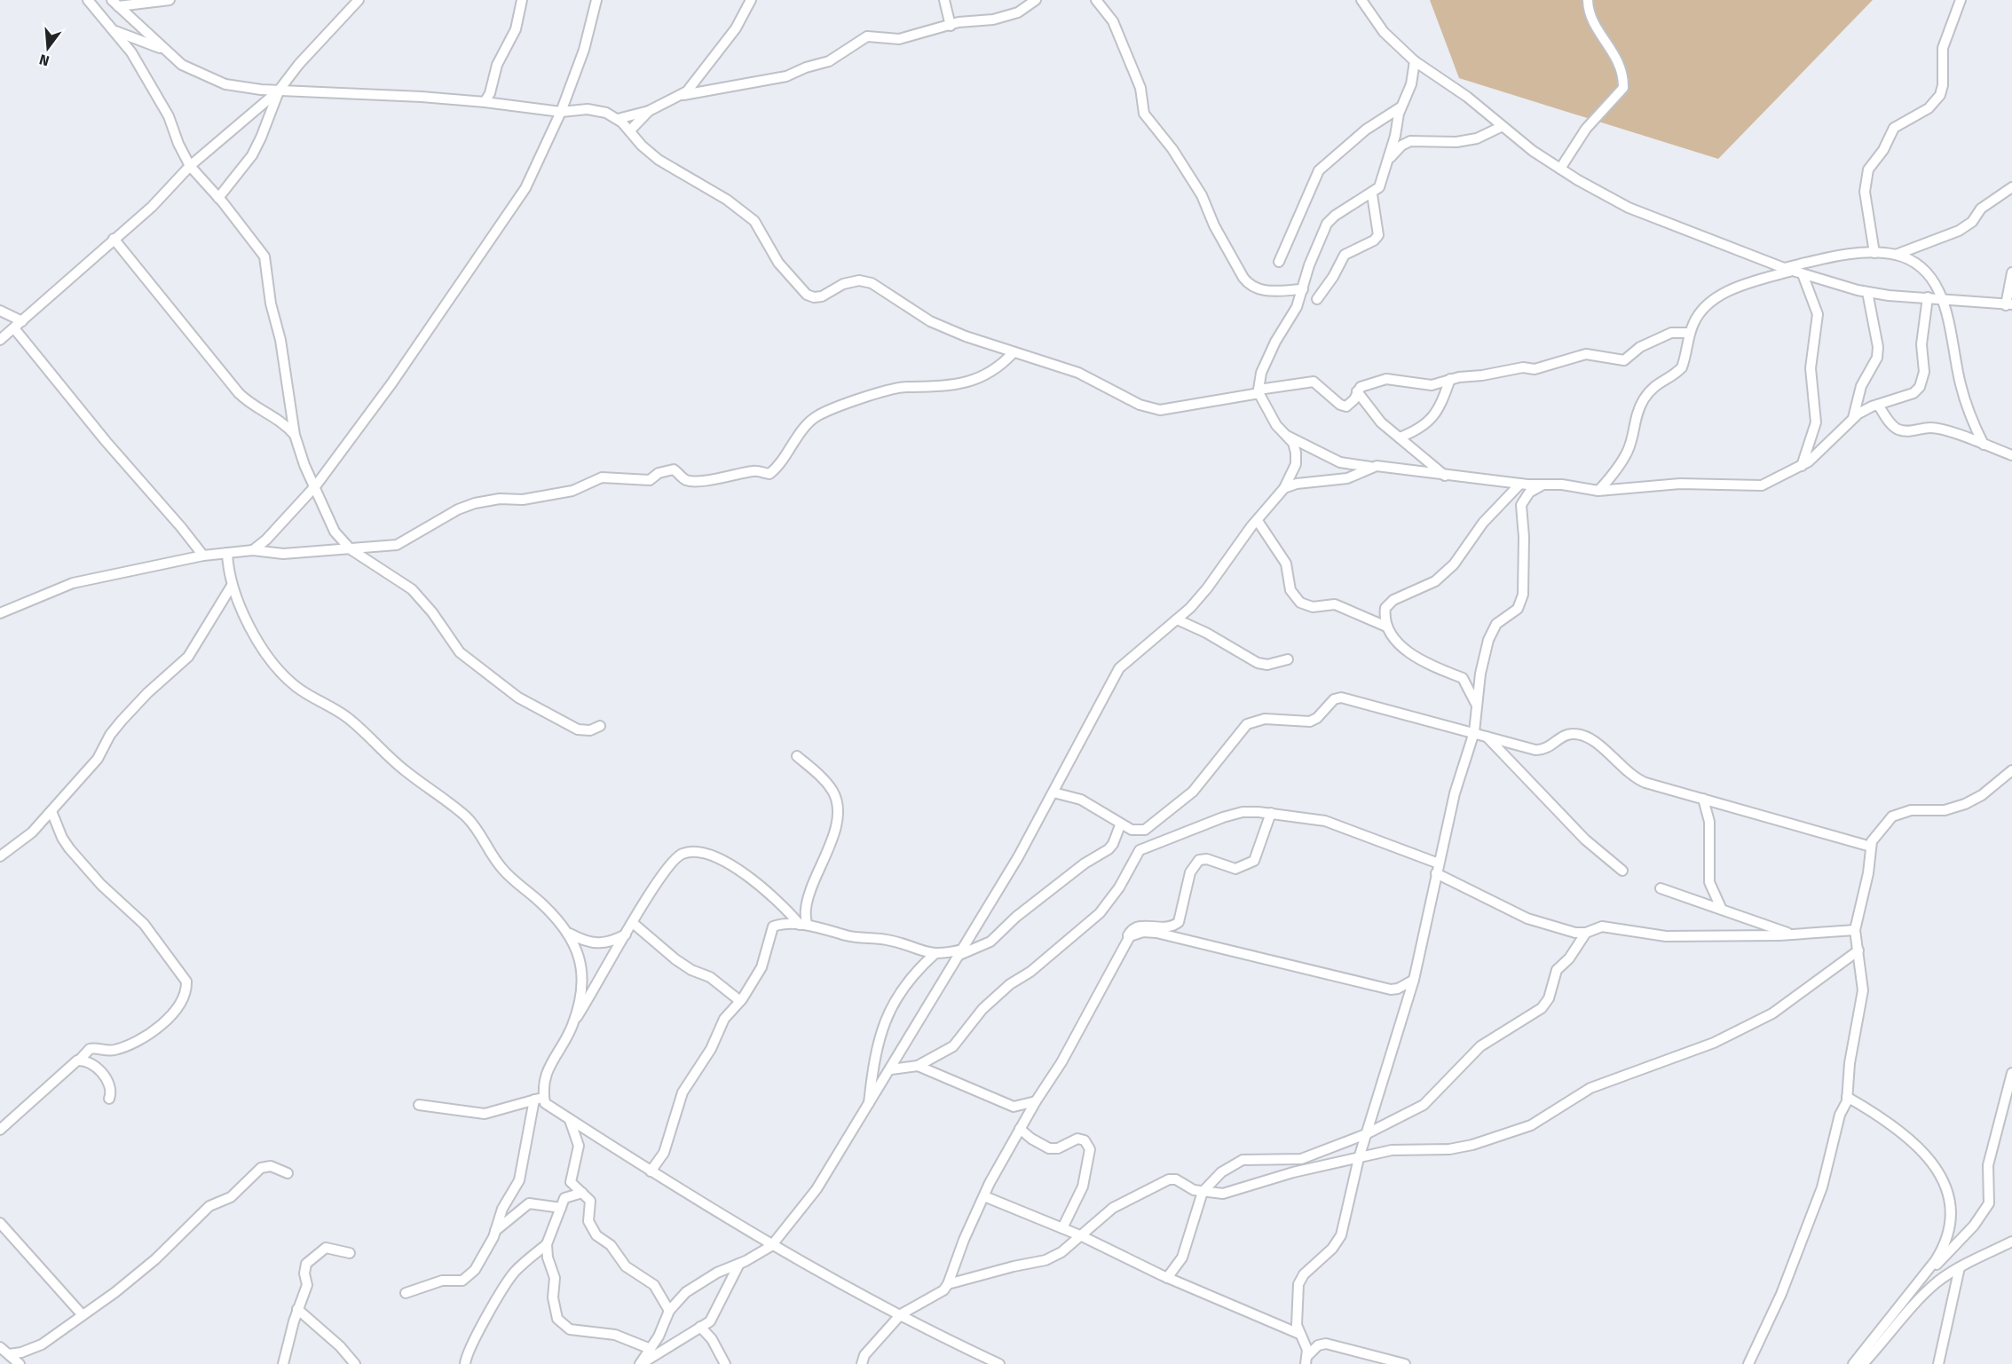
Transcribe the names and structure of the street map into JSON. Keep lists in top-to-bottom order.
{
  "north": "bottom"
}
